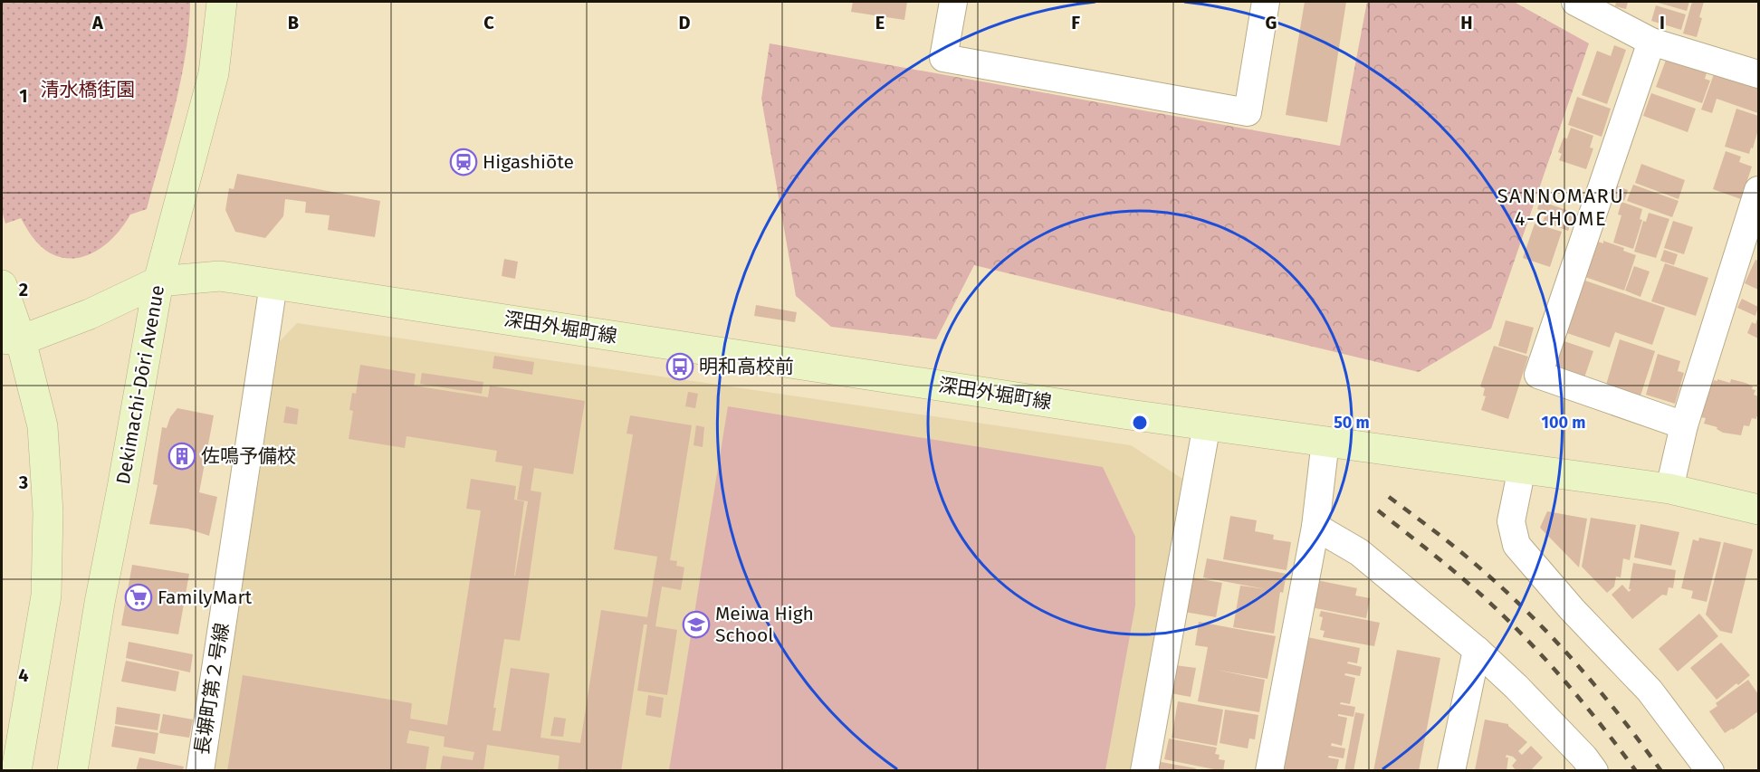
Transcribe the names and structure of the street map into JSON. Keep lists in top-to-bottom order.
{
  "streets": {
    "street": ["深田外堀町線", "Dekimachi-Dōri Avenue", "長塀町第２号線"]
  },
  "crossings": [
    ["深田外堀町線", "Dekimachi-Dōri Avenue"],
    ["深田外堀町線", "長塀町第２号線"]
  ],
  "districts": ["SANNOMARU 4-CHOME"],
  "parks": ["清水橋街園"],
  "places": {
    "station": ["Higashiōte"],
    "bus stop": ["明和高校前"],
    "building": ["佐鳴予備校"],
    "supermarket": ["FamilyMart"],
    "school or university": ["Meiwa High School"]
  },
  "grid": {
    "columns": [
      "A",
      "B",
      "C",
      "D",
      "E",
      "F",
      "G",
      "H",
      "I"
    ],
    "rows": [
      "1",
      "2",
      "3",
      "4"
    ]
  },
  "rings": ["50 m", "100 m"]
}
